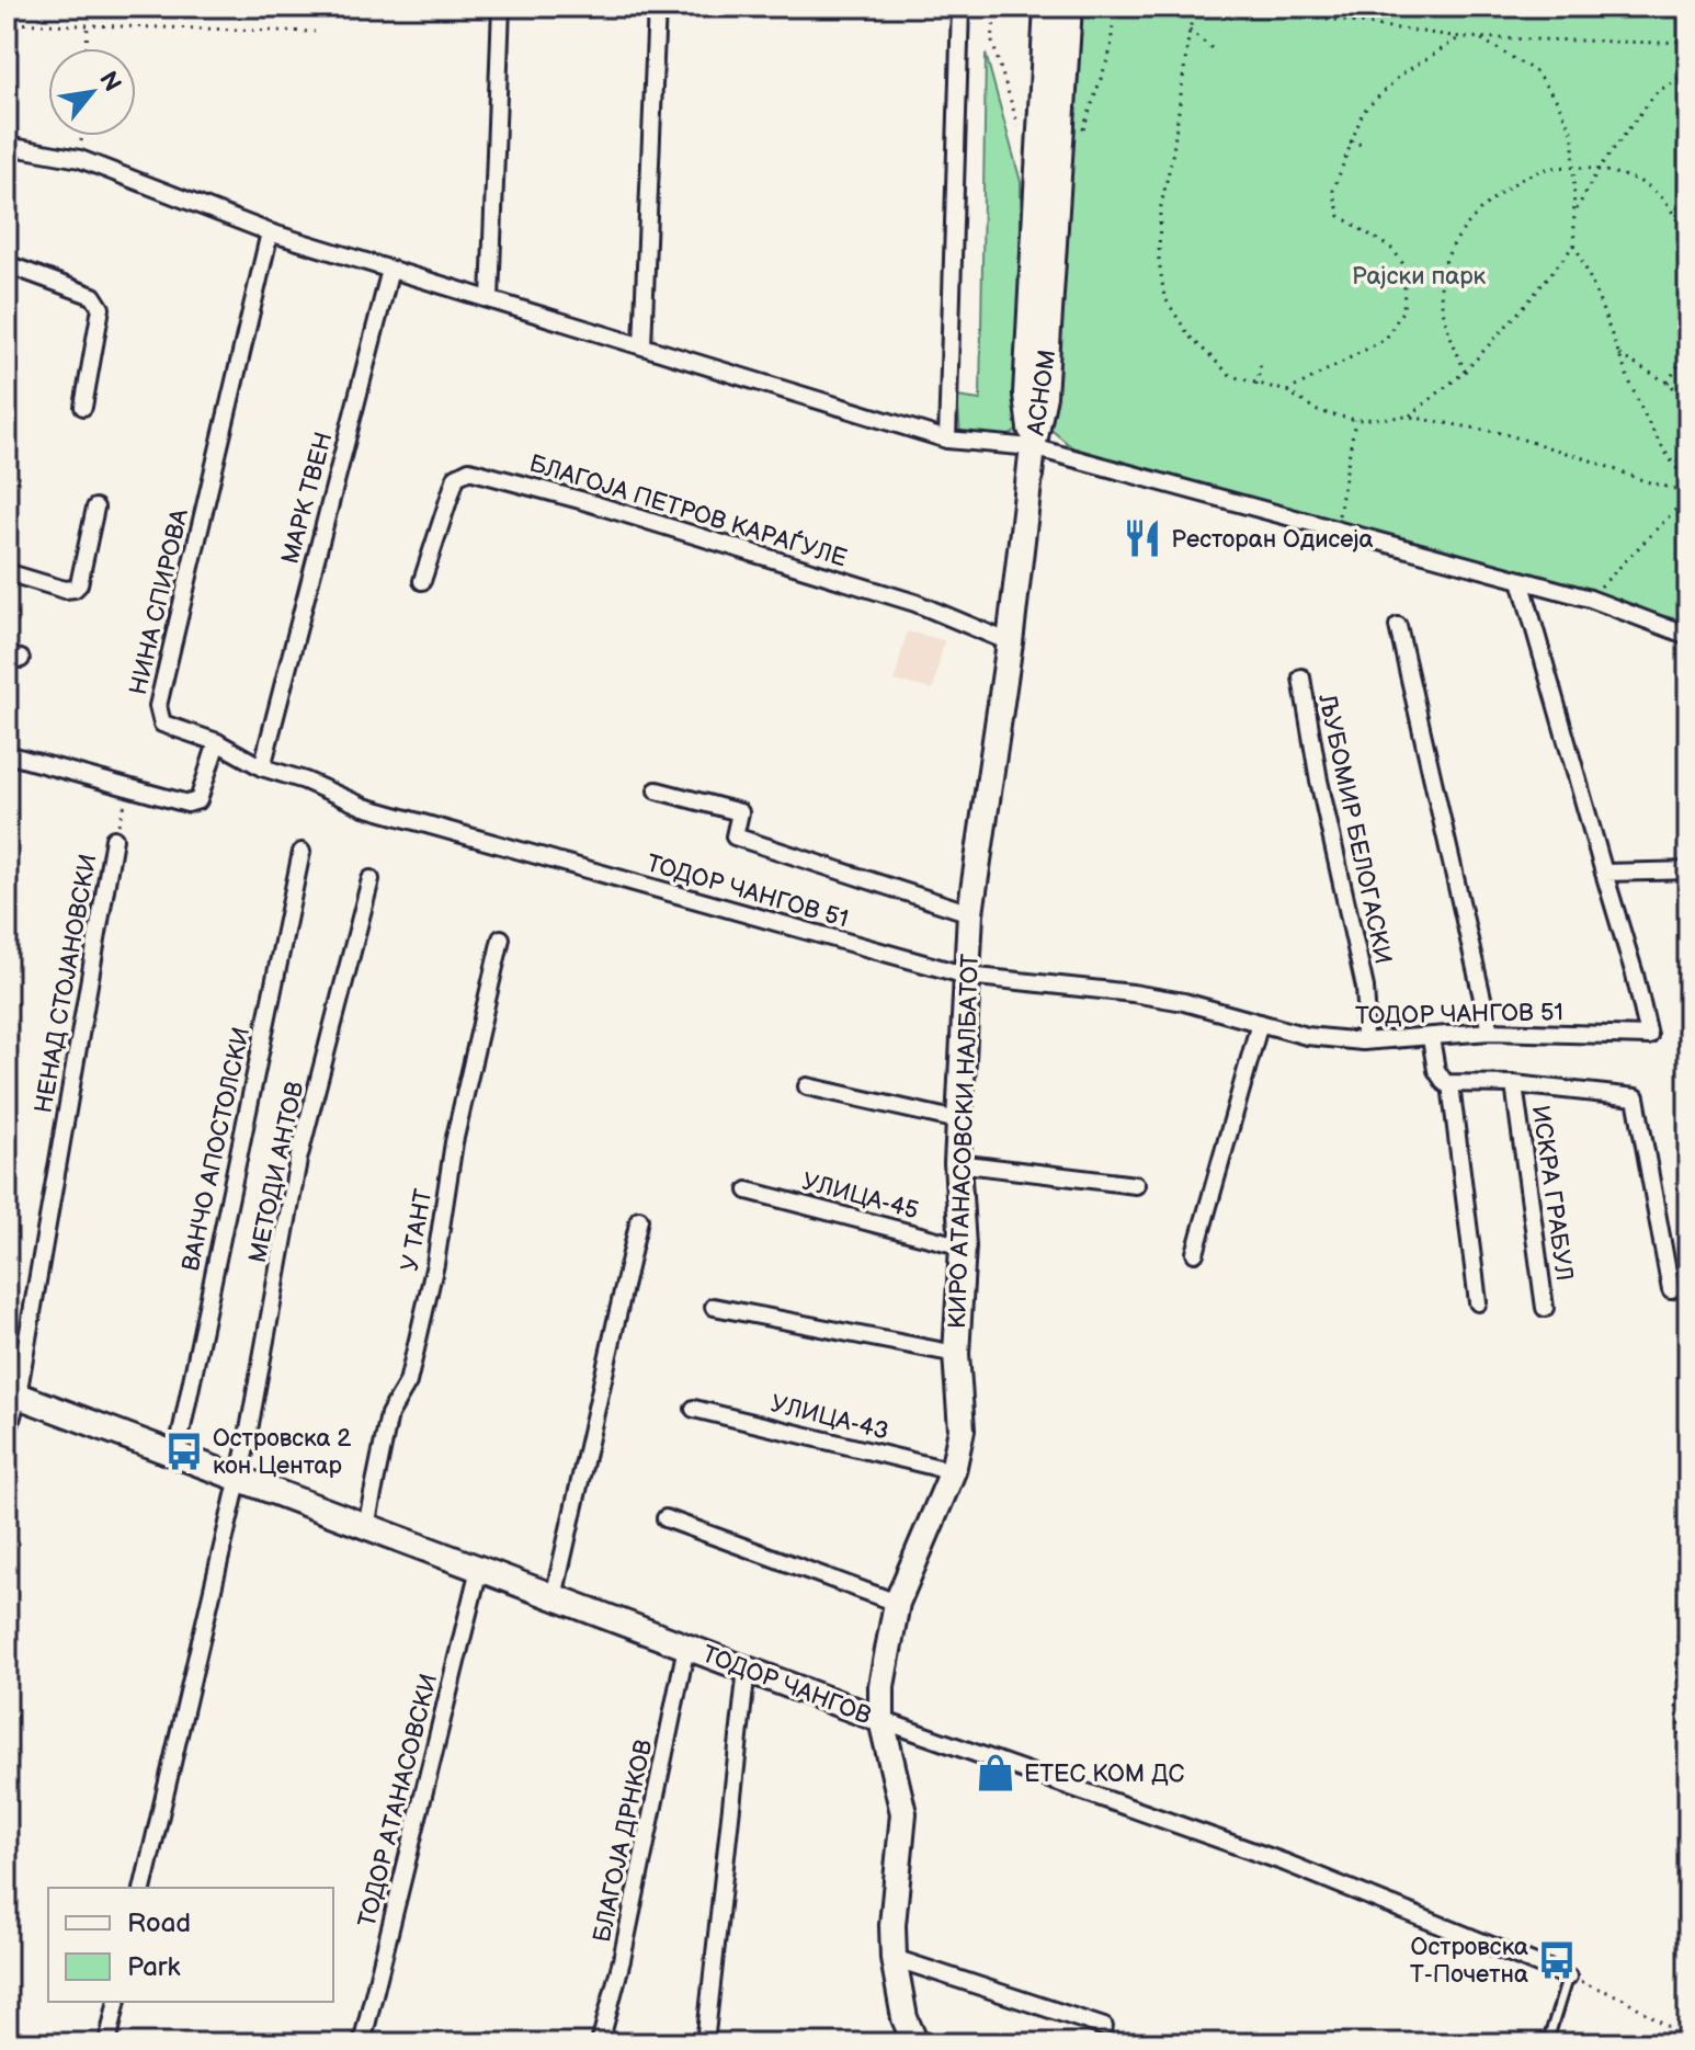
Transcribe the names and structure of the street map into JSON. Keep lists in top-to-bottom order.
{
  "streets": {
    "street": [
      "АСНОМ",
      "МАРК ТВЕН",
      "БЛАГОЈА ПЕТРОВ КАРАЃУЛЕ",
      "НИНА СПИРОВА",
      "ЉУБОМИР БЕЛОГАСКИ",
      "ТОДОР ЧАНГОВ 51",
      "НЕНАД СТОЈАНОВСКИ",
      "КИРО АТАНАСОВСКИ НАЛБАТОТ",
      "ВАНЧО АПОСТОЛСКИ",
      "МЕТОДИ АНТОВ",
      "ИСКРА ГРАБУЛ",
      "УЛИЦА-45",
      "У ТАНТ",
      "УЛИЦА-43",
      "ТОДОР ЧАНГОВ",
      "ТОДОР АТАНАСОВСКИ",
      "БЛАГОЈА ДРНКОВ"
    ]
  },
  "crossings": [
    ["АСНОМ", "КИРО АТАНАСОВСКИ НАЛБАТОТ"],
    ["МАРК ТВЕН", "ТОДОР ЧАНГОВ 51"],
    ["БЛАГОЈА ПЕТРОВ КАРАЃУЛЕ", "КИРО АТАНАСОВСКИ НАЛБАТОТ"],
    ["НИНА СПИРОВА", "ТОДОР ЧАНГОВ 51"],
    ["ЉУБОМИР БЕЛОГАСКИ", "ТОДОР ЧАНГОВ 51"],
    ["ТОДОР ЧАНГОВ 51", "КИРО АТАНАСОВСКИ НАЛБАТОТ"],
    ["НЕНАД СТОЈАНОВСКИ", "ТОДОР ЧАНГОВ"],
    ["КИРО АТАНАСОВСКИ НАЛБАТОТ", "УЛИЦА-45"],
    ["КИРО АТАНАСОВСКИ НАЛБАТОТ", "УЛИЦА-43"],
    ["КИРО АТАНАСОВСКИ НАЛБАТОТ", "ТОДОР ЧАНГОВ"],
    ["ВАНЧО АПОСТОЛСКИ", "ТОДОР ЧАНГОВ"],
    ["МЕТОДИ АНТОВ", "ТОДОР ЧАНГОВ"],
    ["У ТАНТ", "ТОДОР ЧАНГОВ"],
    ["ТОДОР ЧАНГОВ", "ТОДОР АТАНАСОВСКИ"],
    ["ТОДОР ЧАНГОВ", "БЛАГОЈА ДРНКОВ"]
  ],
  "parks": ["Рајски парк"],
  "places": {
    "restaurant": ["Ресторан Одисеја"],
    "bus stop": ["Островска 2 кон Центар", "Островска Т-Почетна"],
    "shop": ["ЕТЕС КОМ ДС"]
  },
  "legend": ["Road", "Park"],
  "north": "top right"
}
